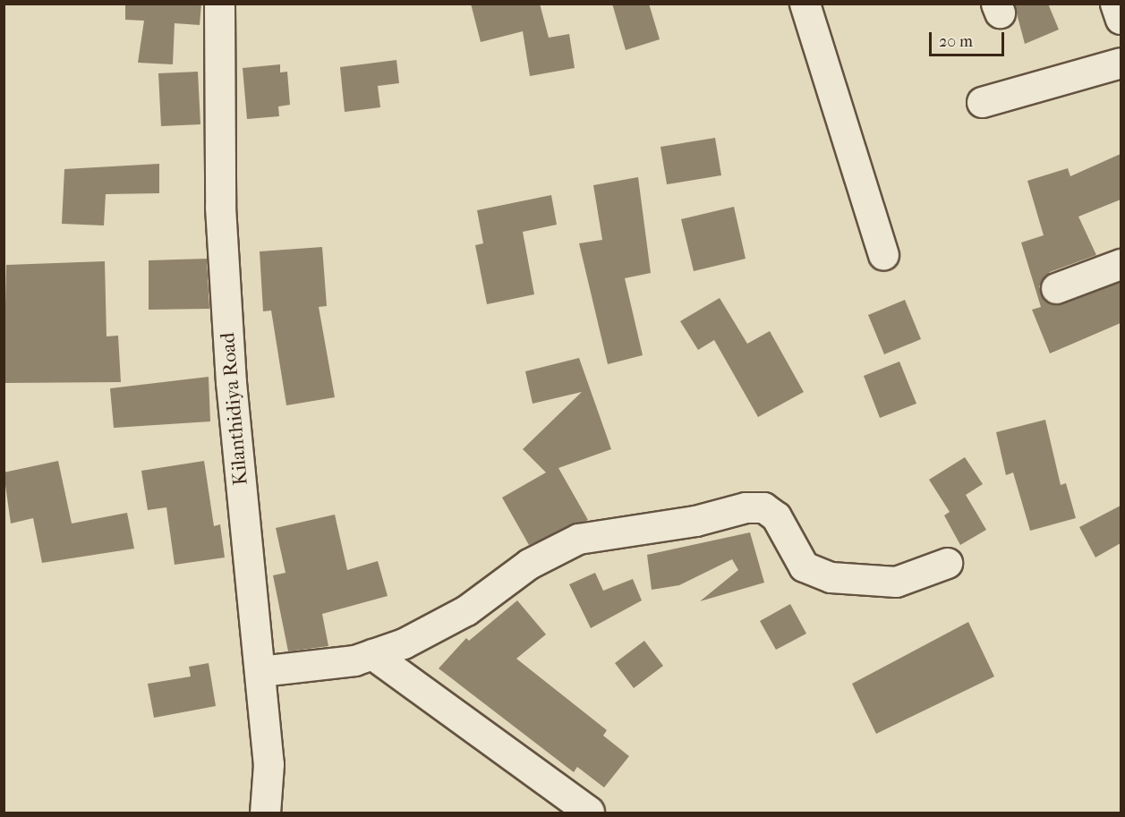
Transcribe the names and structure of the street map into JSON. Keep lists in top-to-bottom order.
{
  "streets": {
    "street": ["Kilanthidiya Road"]
  },
  "scale_bar": "20 m"
}
